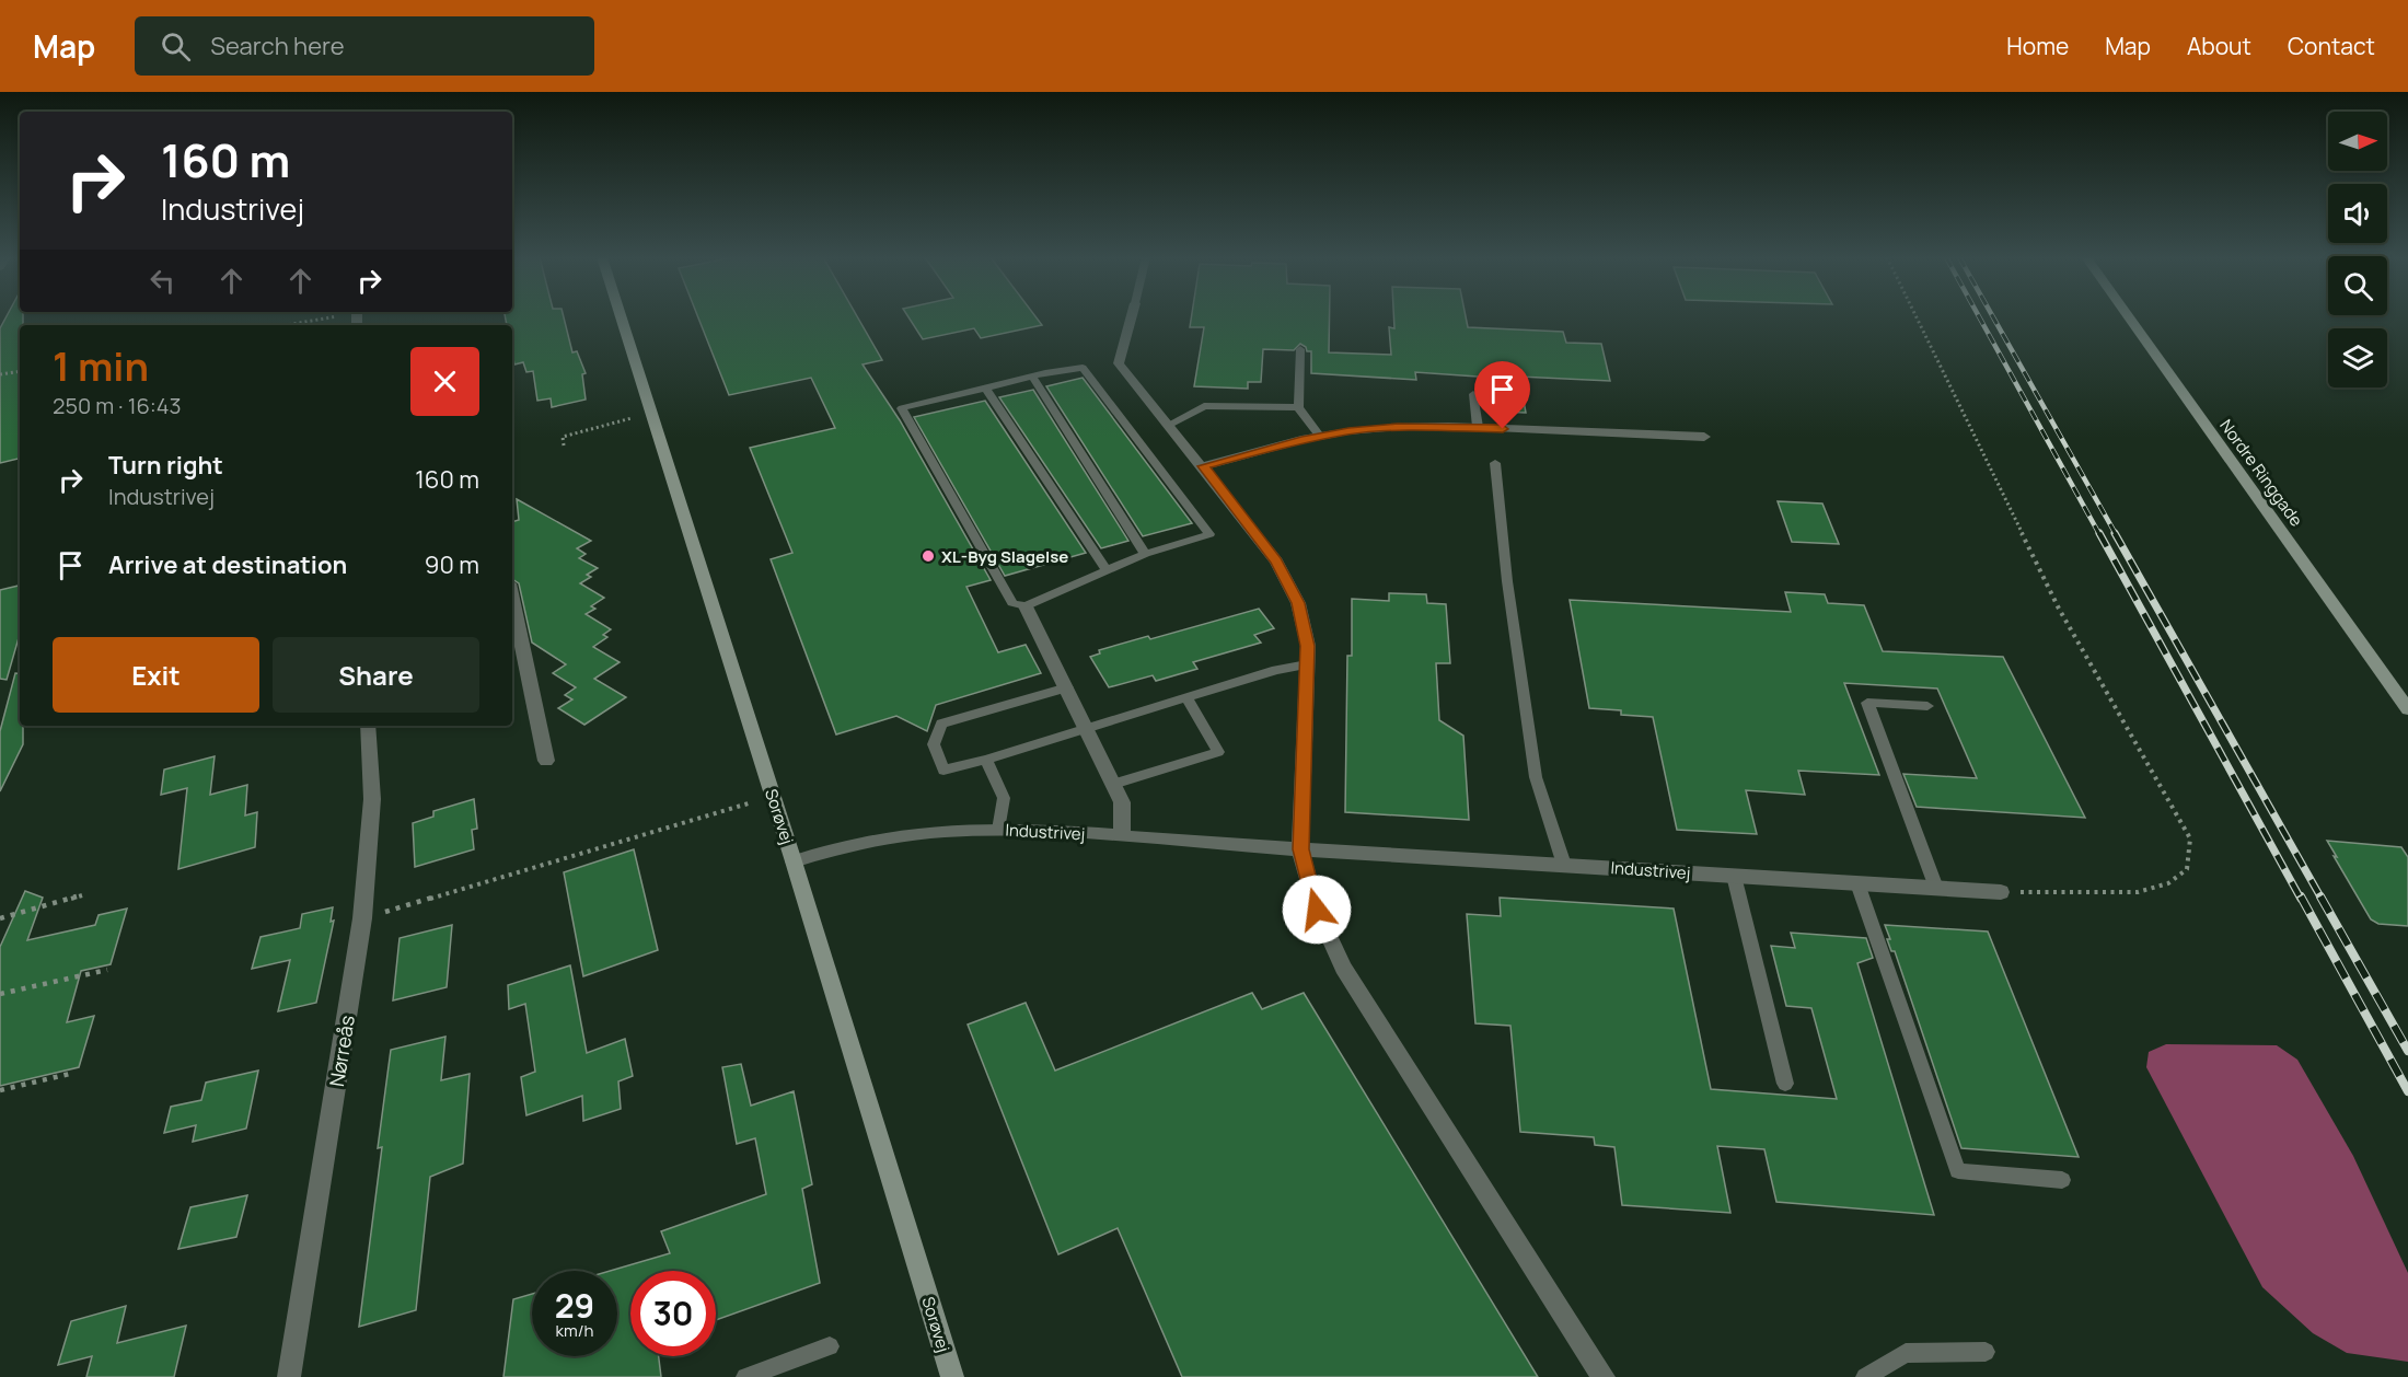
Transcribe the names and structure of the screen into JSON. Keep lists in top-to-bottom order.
{
  "streets": {
    "street": [
      "Nordre Ringgade",
      "Sorøvej",
      "Industrivej",
      "Nørreås"
    ]
  },
  "crossings": [
    ["Sorøvej", "Industrivej"]
  ],
  "places": ["XL-Byg Slagelse"],
  "north": "right",
  "page": {
    "header": "Map",
    "search": "Search here",
    "nav": [
      "Home",
      "Map",
      "About",
      "Contact"
    ],
    "turn": ["160 m", "Industrivej"],
    "heading": ["1 min", "250 m · 16:43"],
    "list": [
      {
        "name": "Turn right",
        "note": "Industrivej",
        "value": "160 m"
      },
      {
        "name": "Arrive at destination",
        "value": "90 m"
      }
    ],
    "buttons": ["Exit", "Share"],
    "speed": "29 km/h",
    "limit": "30"
  }
}
